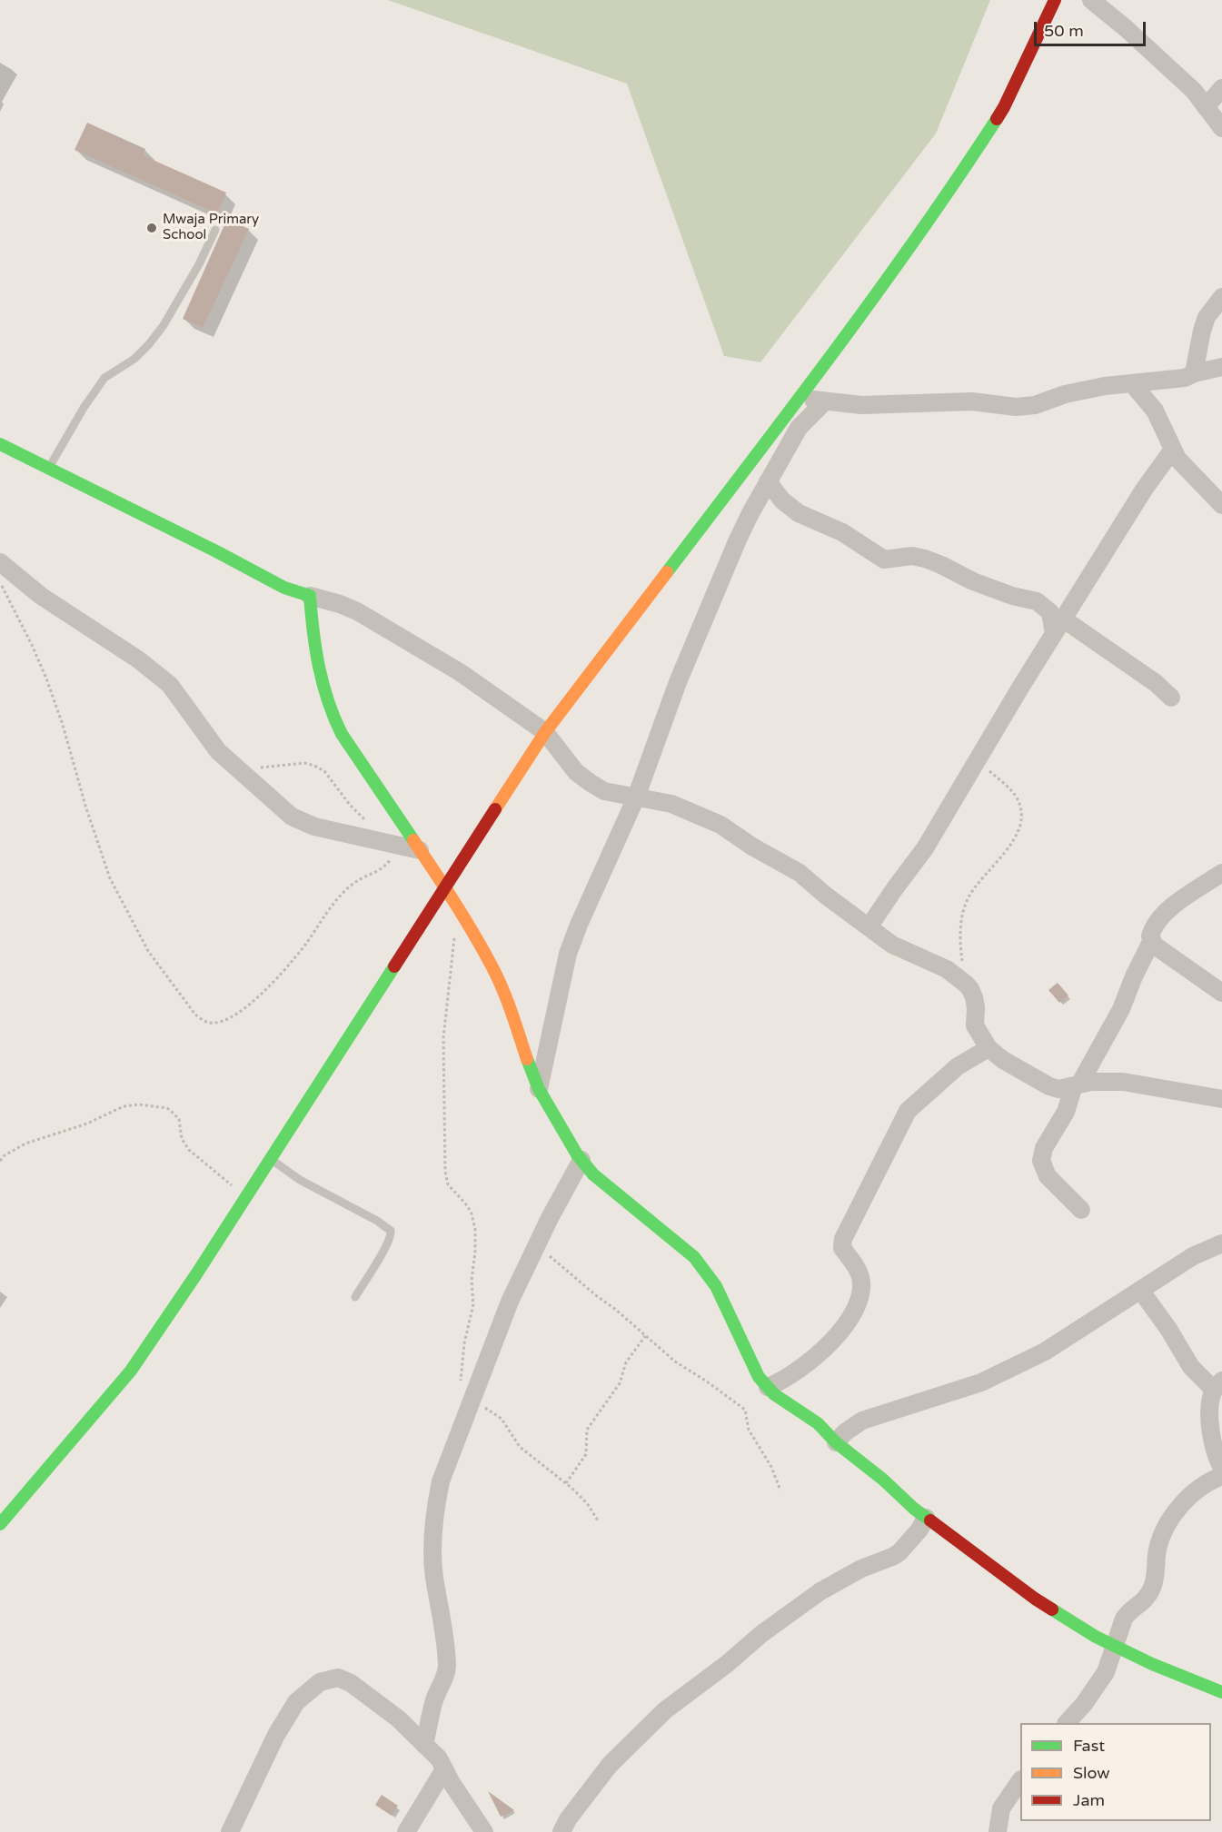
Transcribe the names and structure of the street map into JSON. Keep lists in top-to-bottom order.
{
  "places": ["Mwaja Primary School"],
  "legend": ["Fast", "Slow", "Jam"],
  "scale_bar": "50 m"
}
